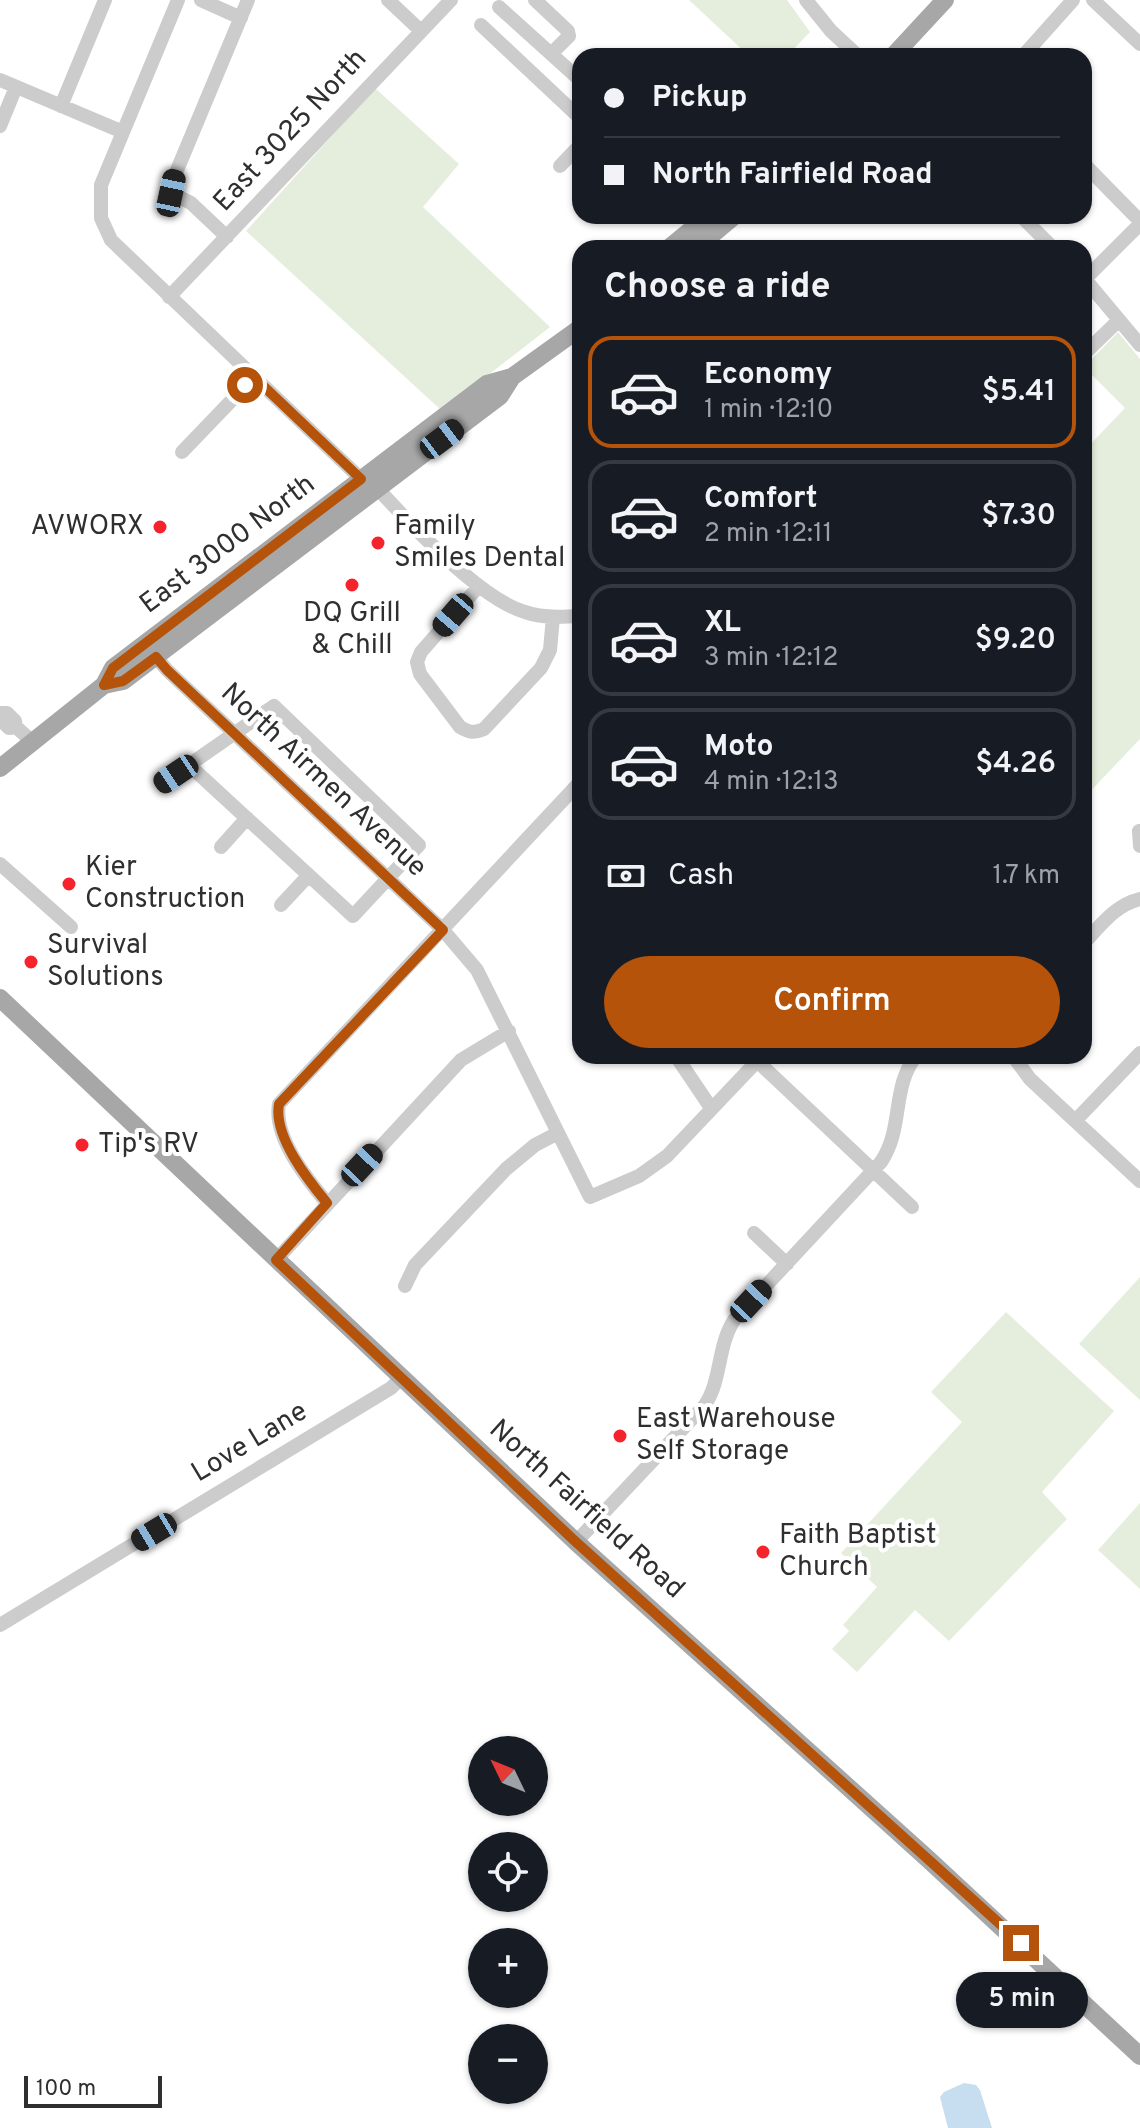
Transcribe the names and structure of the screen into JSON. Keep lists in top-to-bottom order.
{
  "streets": {
    "main road": ["East 3000 North", "North Fairfield Road"],
    "street": ["East 3025 North", "North Airmen Avenue", "Love Lane"]
  },
  "crossings": [
    ["East 3000 North", "North Airmen Avenue"],
    ["Love Lane", "North Fairfield Road"]
  ],
  "places": [
    "AVWORX",
    "Family Smiles Dental",
    "DQ Grill & Chill",
    "Kier Construction",
    "Survival Solutions",
    "Tip's RV",
    "East Warehouse Self Storage",
    "Faith Baptist Church"
  ],
  "scale_bar": "100 m",
  "north": "top left",
  "page": {
    "banner": ["Pickup", "North Fairfield Road"],
    "heading": "Choose a ride",
    "list": [
      {
        "name": "Economy",
        "note": "1 min · 12:10",
        "value": "$5.41"
      },
      {
        "name": "Comfort",
        "note": "2 min · 12:11",
        "value": "$7.30"
      },
      {
        "name": "XL",
        "note": "3 min · 12:12",
        "value": "$9.20"
      },
      {
        "name": "Moto",
        "note": "4 min · 12:13",
        "value": "$4.26"
      }
    ],
    "pay": ["Cash", "1.7 km"],
    "buttons": "Confirm",
    "map_buttons": ["+", "−"],
    "bubble": "5 min",
    "scale": "100 m"
  }
}
